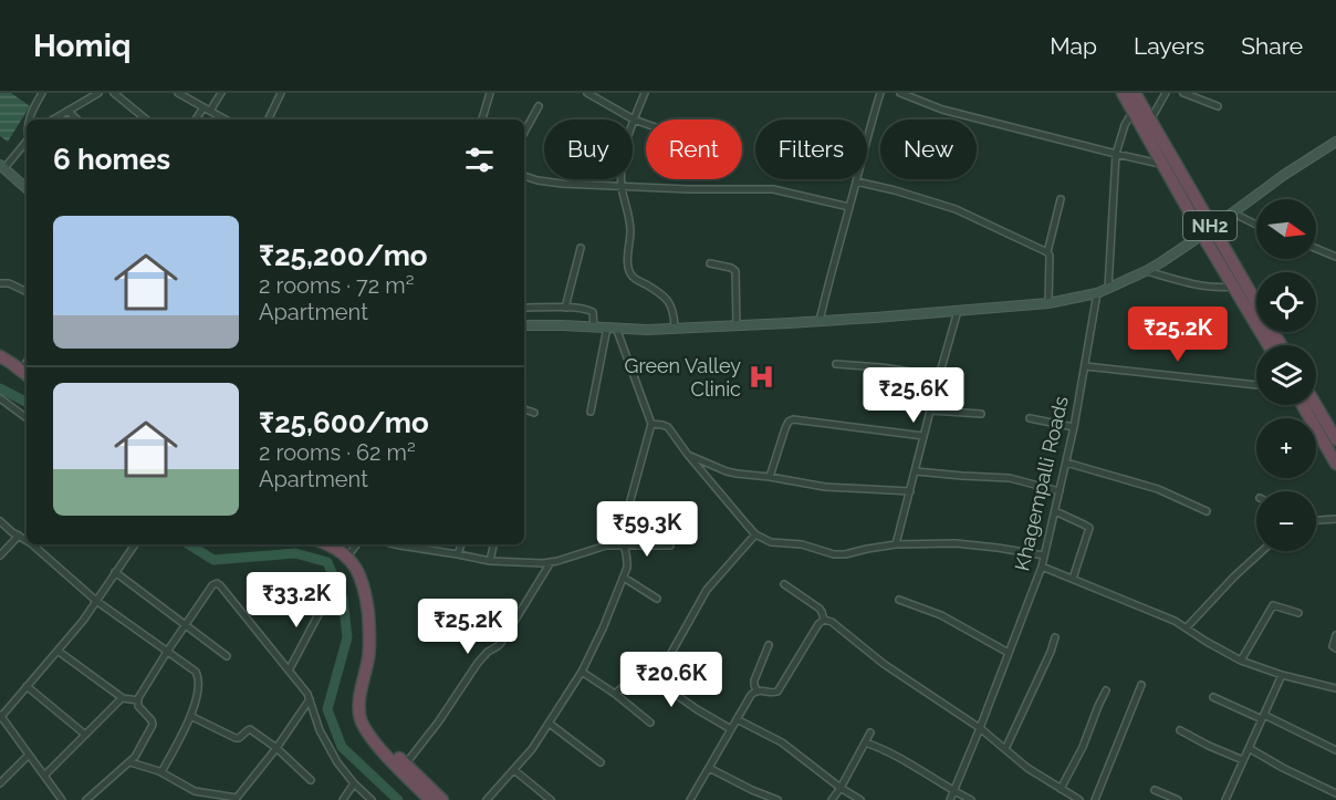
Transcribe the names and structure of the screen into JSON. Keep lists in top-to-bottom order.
{
  "streets": {
    "highway": ["NH2"],
    "street": ["Khagempalli Roads"]
  },
  "places": {
    "hospital": ["Green Valley Clinic"]
  },
  "north": "right",
  "page": {
    "header": "Homiq",
    "nav": ["Map", "Layers", "Share"],
    "chip": [
      "Buy",
      "Rent",
      "Filters",
      "New"
    ],
    "heading": "6 homes",
    "map_buttons": ["+", "−"],
    "list": [
      {
        "name": "₹25,200/mo",
        "note": "2 rooms · 72 m² · Apartment"
      },
      {
        "name": "₹25,600/mo",
        "note": "2 rooms · 62 m² · Apartment"
      }
    ],
    "price": [
      "₹25.2K",
      "₹25.6K",
      "₹59.3K",
      "₹33.2K",
      "₹25.2K",
      "₹20.6K"
    ]
  }
}
